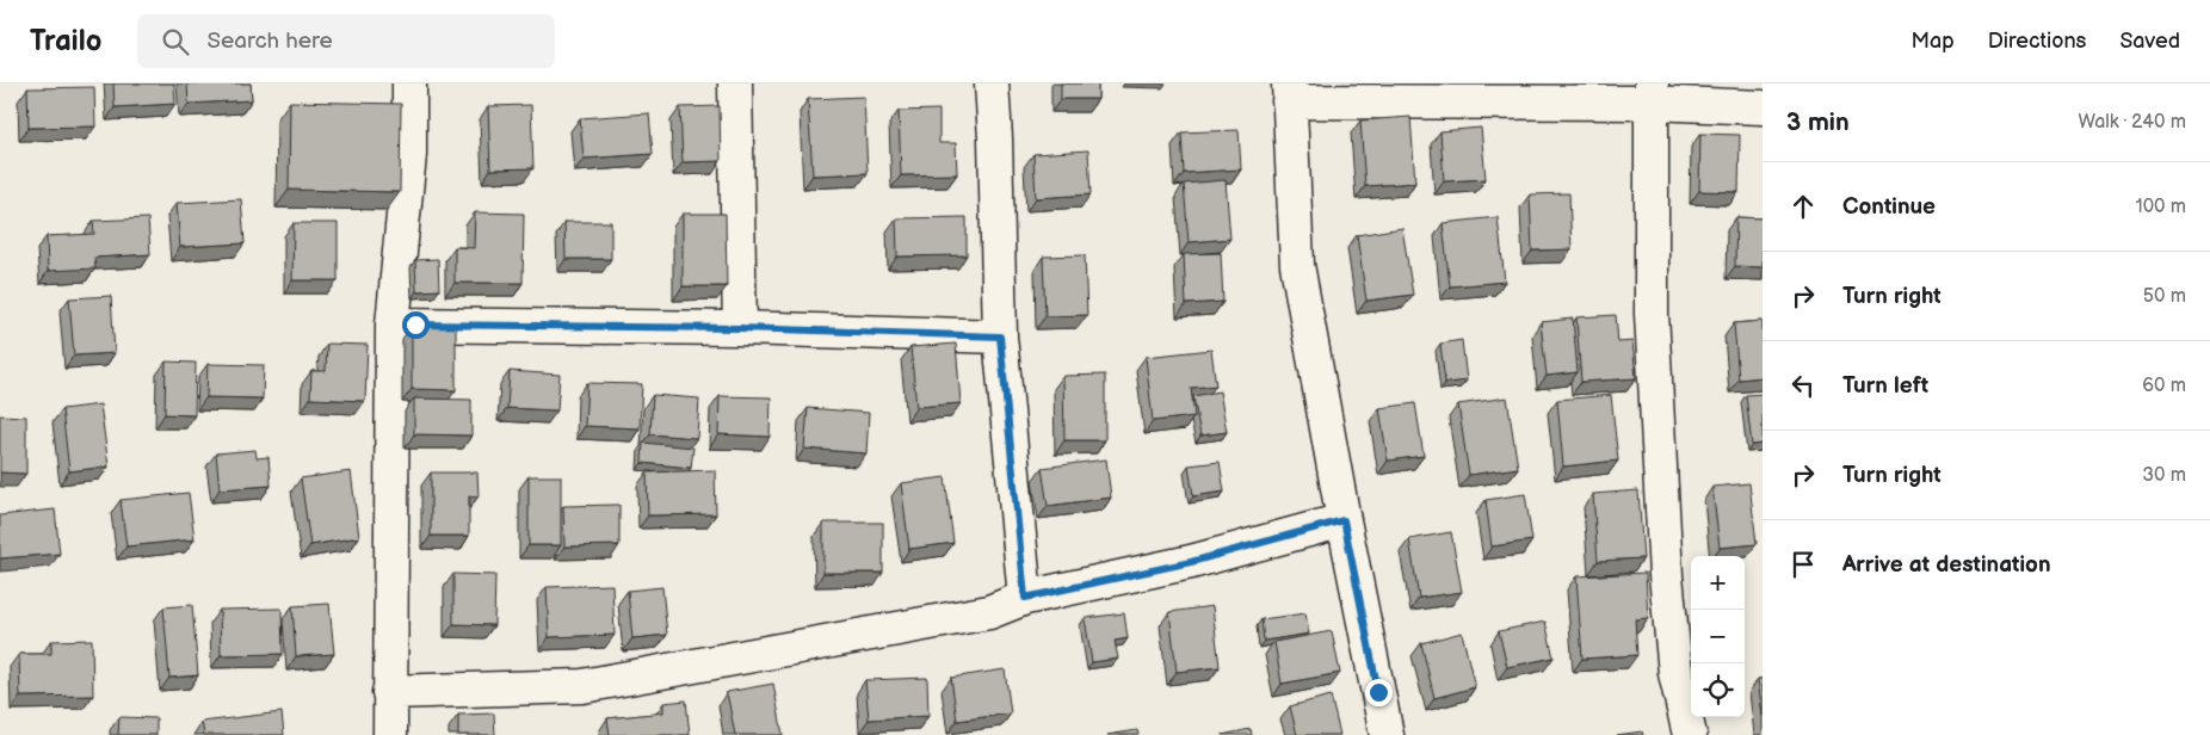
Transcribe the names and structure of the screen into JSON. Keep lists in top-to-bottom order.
{
  "page": {
    "header": "Trailo",
    "search": "Search here",
    "nav": ["Map", "Directions", "Saved"],
    "heading": ["3 min", "Walk · 240 m"],
    "list": [
      ["Continue", "100 m"],
      ["Turn right", "50 m"],
      ["Turn left", "60 m"],
      ["Turn right", "30 m"],
      "Arrive at destination"
    ],
    "map_buttons": ["+", "−"]
  }
}
